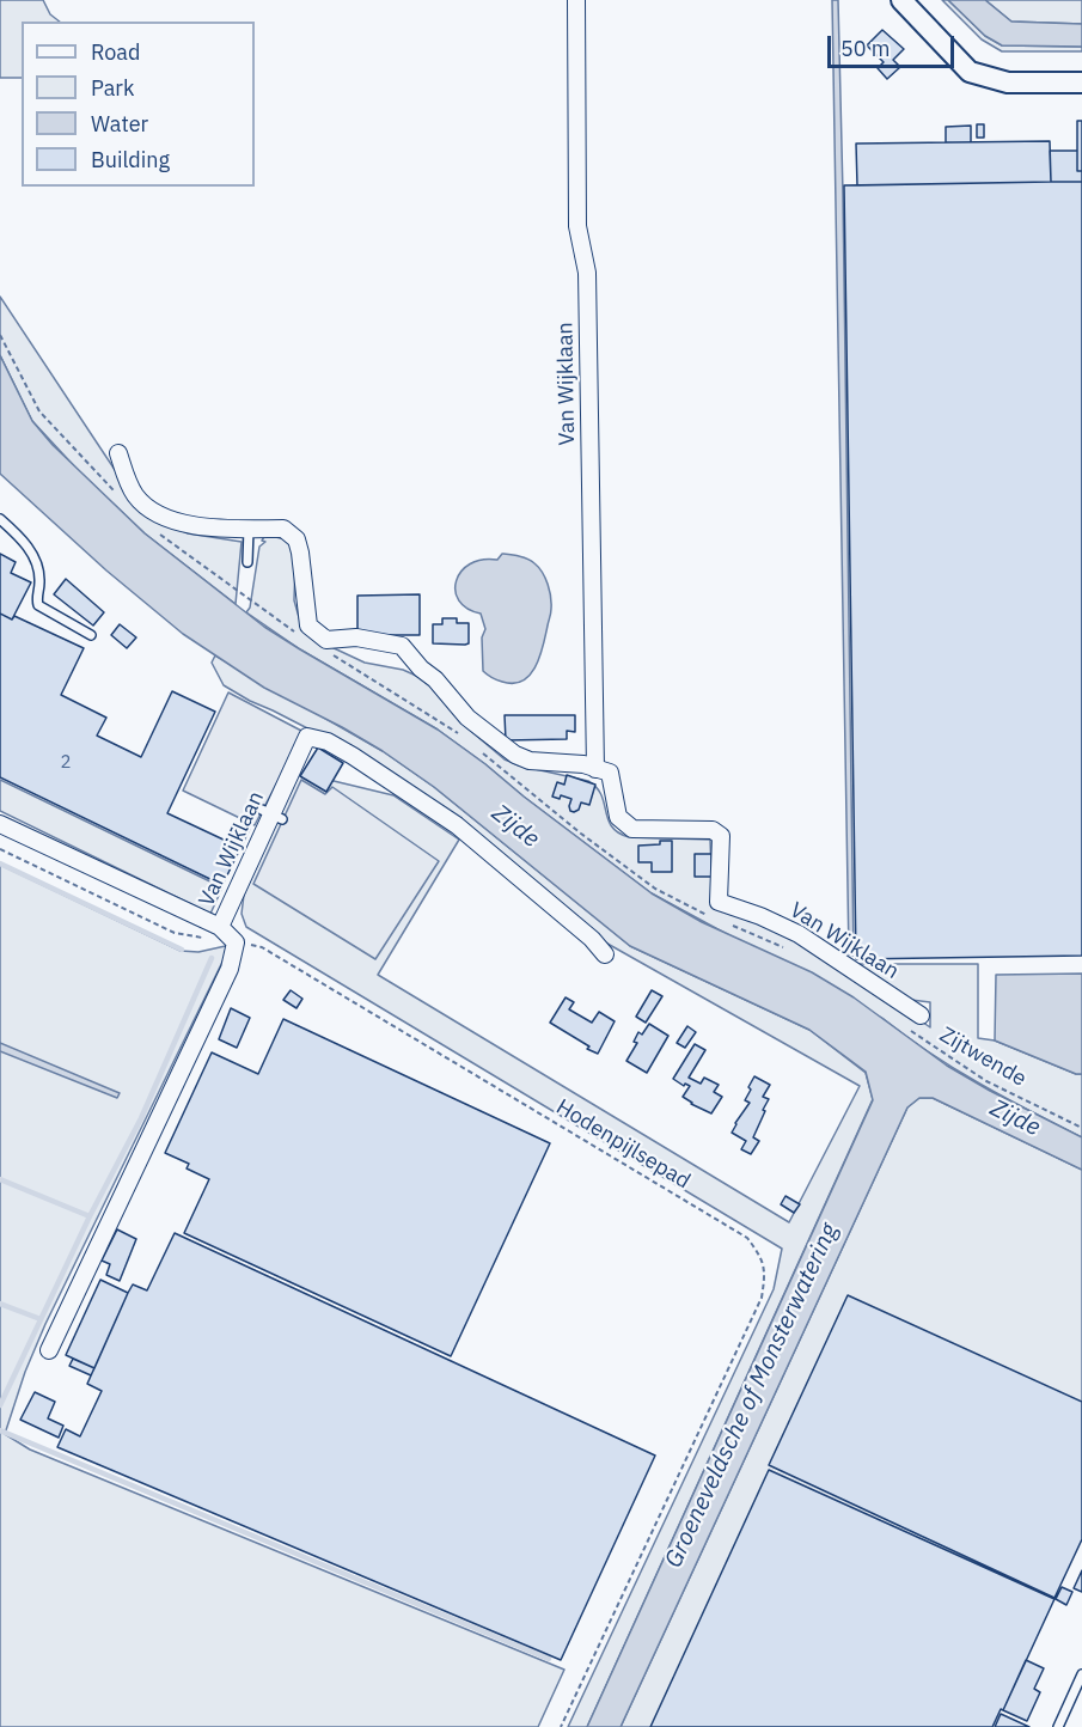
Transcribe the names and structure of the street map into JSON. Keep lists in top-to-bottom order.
{
  "streets": {
    "street": ["Van Wijklaan"],
    "path": ["Zijtwende", "Hodenpijlsepad"]
  },
  "crossings": [
    ["Van Wijklaan", "Hodenpijlsepad"]
  ],
  "water": ["Zijde", "Groeneveldsche of Monsterwatering"],
  "house_numbers": ["2"],
  "legend": [
    "Road",
    "Park",
    "Water",
    "Building"
  ],
  "scale_bar": "50 m"
}
